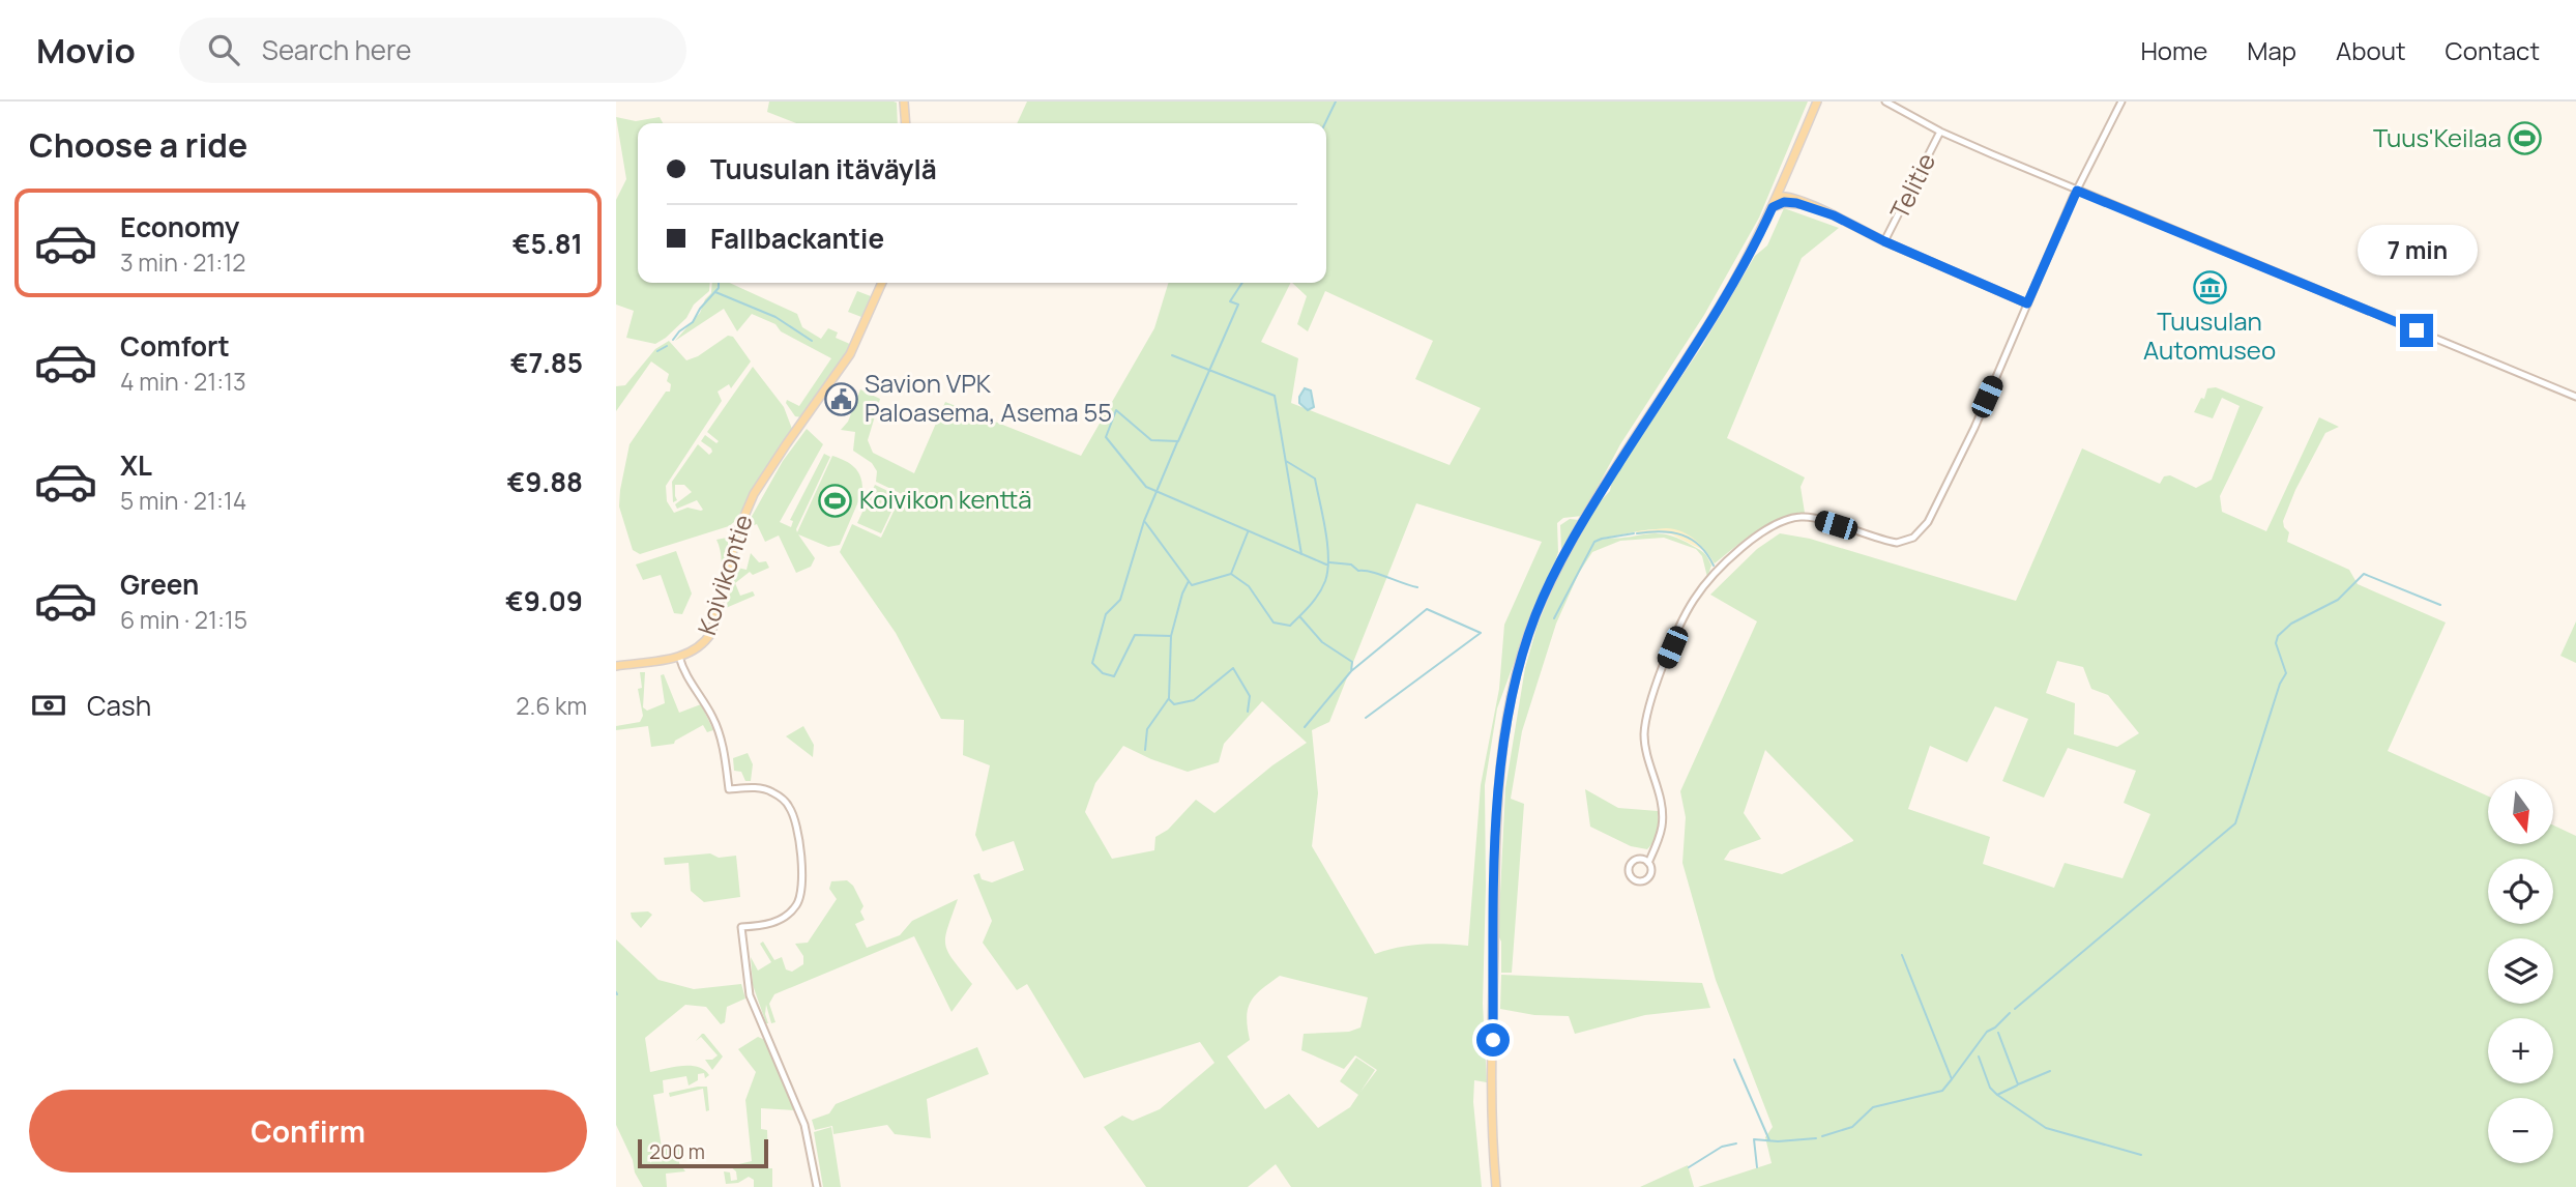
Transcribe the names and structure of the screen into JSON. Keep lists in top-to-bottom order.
{
  "streets": {
    "main road": ["Koivikontie"],
    "street": ["Telitie"]
  },
  "places": {
    "sports": ["Tuus'Keilaa", "Koivikon kenttä"],
    "museum": ["Tuusulan Automuseo"],
    "public building": ["Savion VPK Paloasema, Asema 55"]
  },
  "scale_bar": "200 m",
  "north": "bottom",
  "page": {
    "header": "Movio",
    "search": "Search here",
    "nav": [
      "Home",
      "Map",
      "About",
      "Contact"
    ],
    "heading": "Choose a ride",
    "banner": ["Tuusulan itäväylä", "Fallbackantie"],
    "list": [
      {
        "name": "Economy",
        "note": "3 min · 21:12",
        "value": "€5.81"
      },
      {
        "name": "Comfort",
        "note": "4 min · 21:13",
        "value": "€7.85"
      },
      {
        "name": "XL",
        "note": "5 min · 21:14",
        "value": "€9.88"
      },
      {
        "name": "Green",
        "note": "6 min · 21:15",
        "value": "€9.09"
      }
    ],
    "bubble": "7 min",
    "pay": ["Cash", "2.6 km"],
    "map_buttons": ["+", "−"],
    "buttons": "Confirm",
    "scale": "200 m"
  }
}
